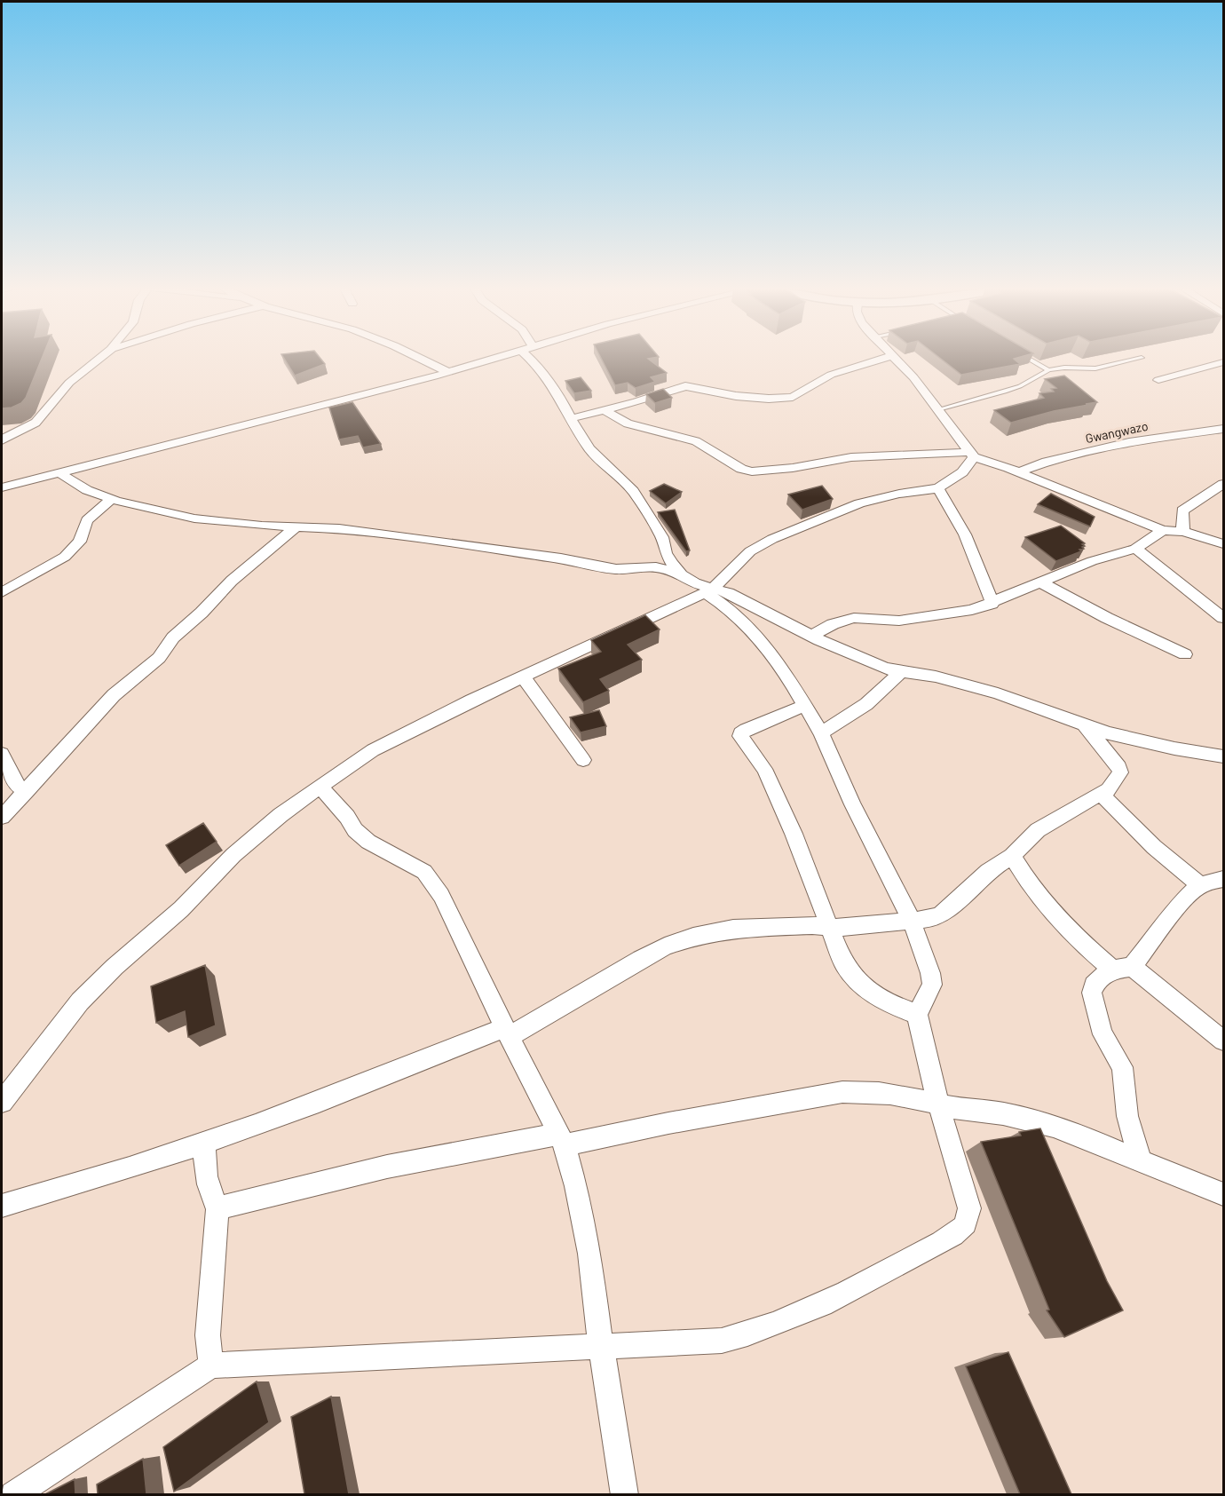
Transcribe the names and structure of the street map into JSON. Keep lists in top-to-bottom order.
{
  "streets": {
    "street": ["Gwangwazo"]
  }
}
